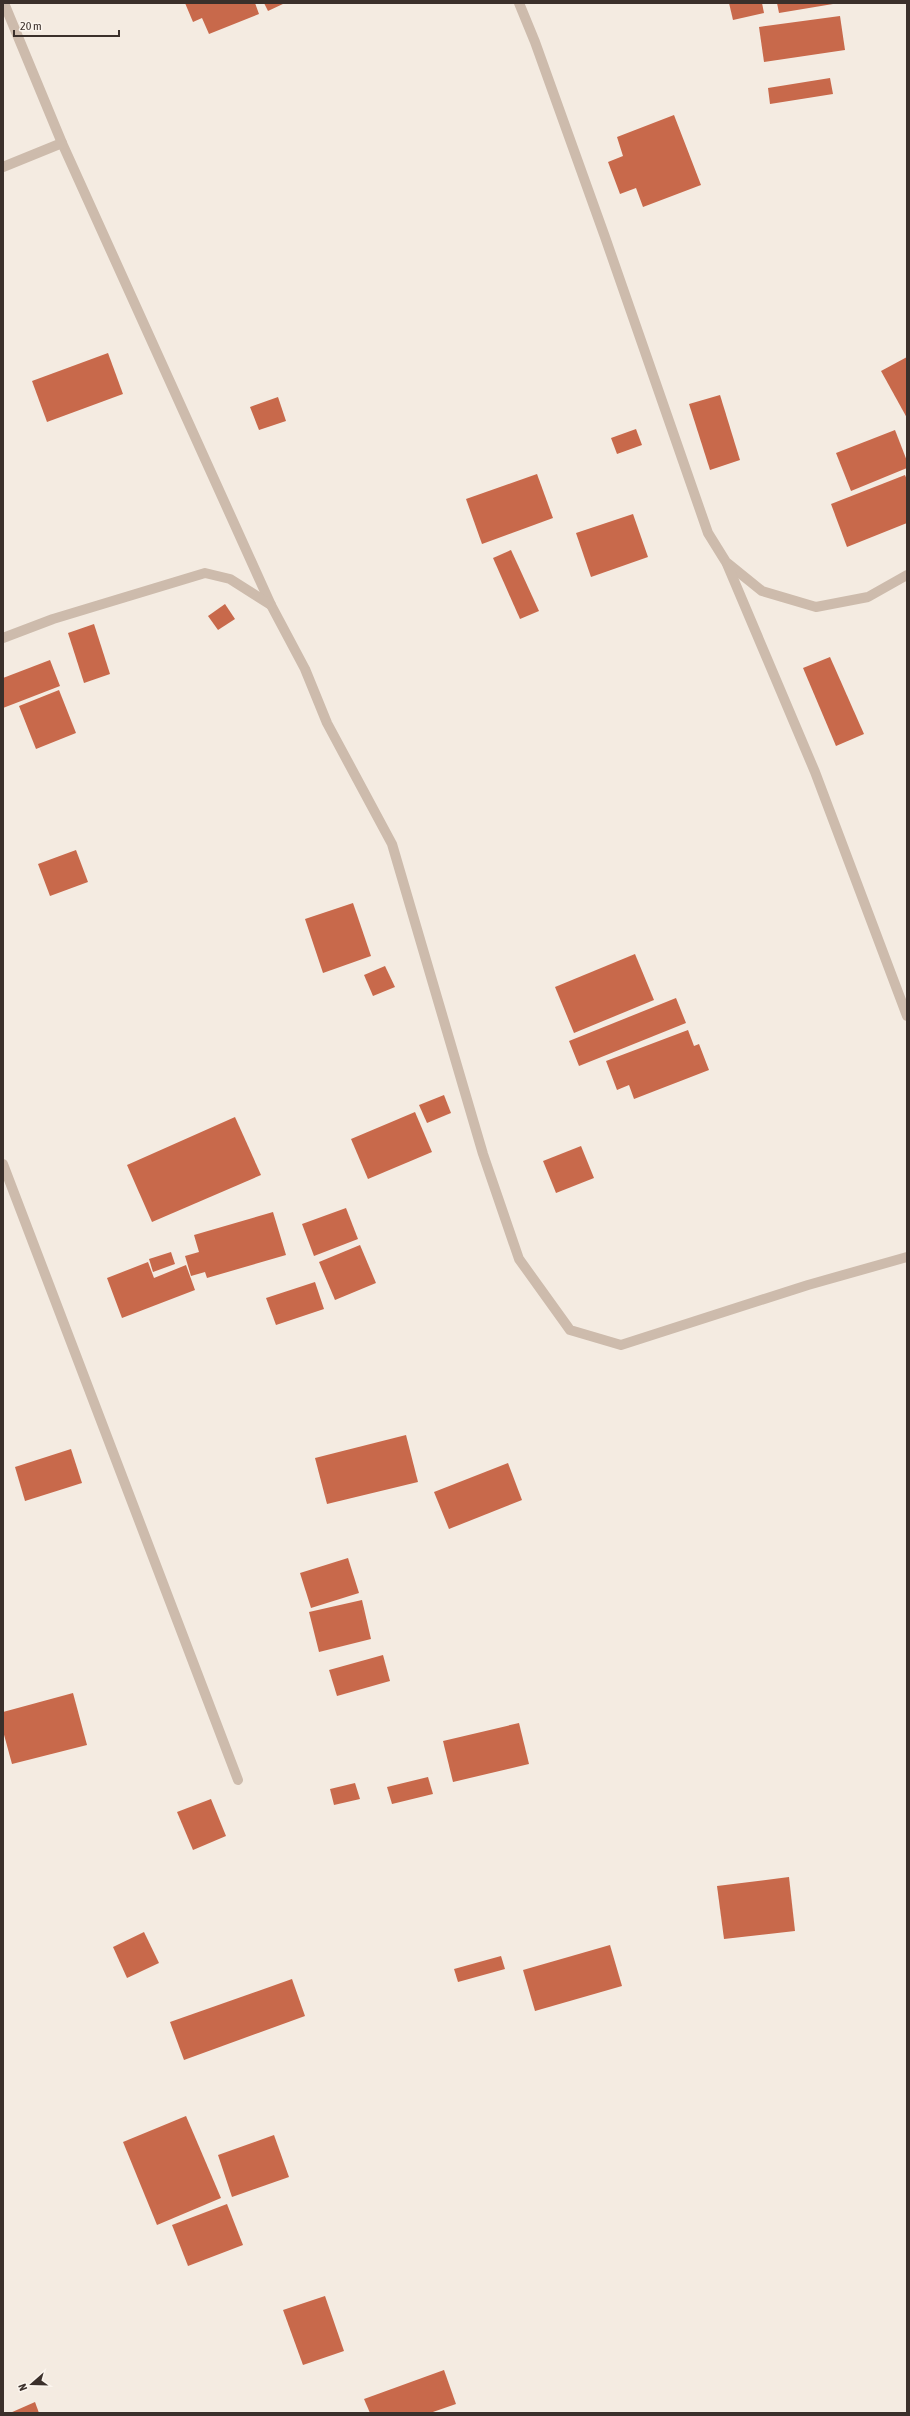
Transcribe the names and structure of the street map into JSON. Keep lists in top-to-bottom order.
{
  "scale_bar": "20 m",
  "north": "left"
}
